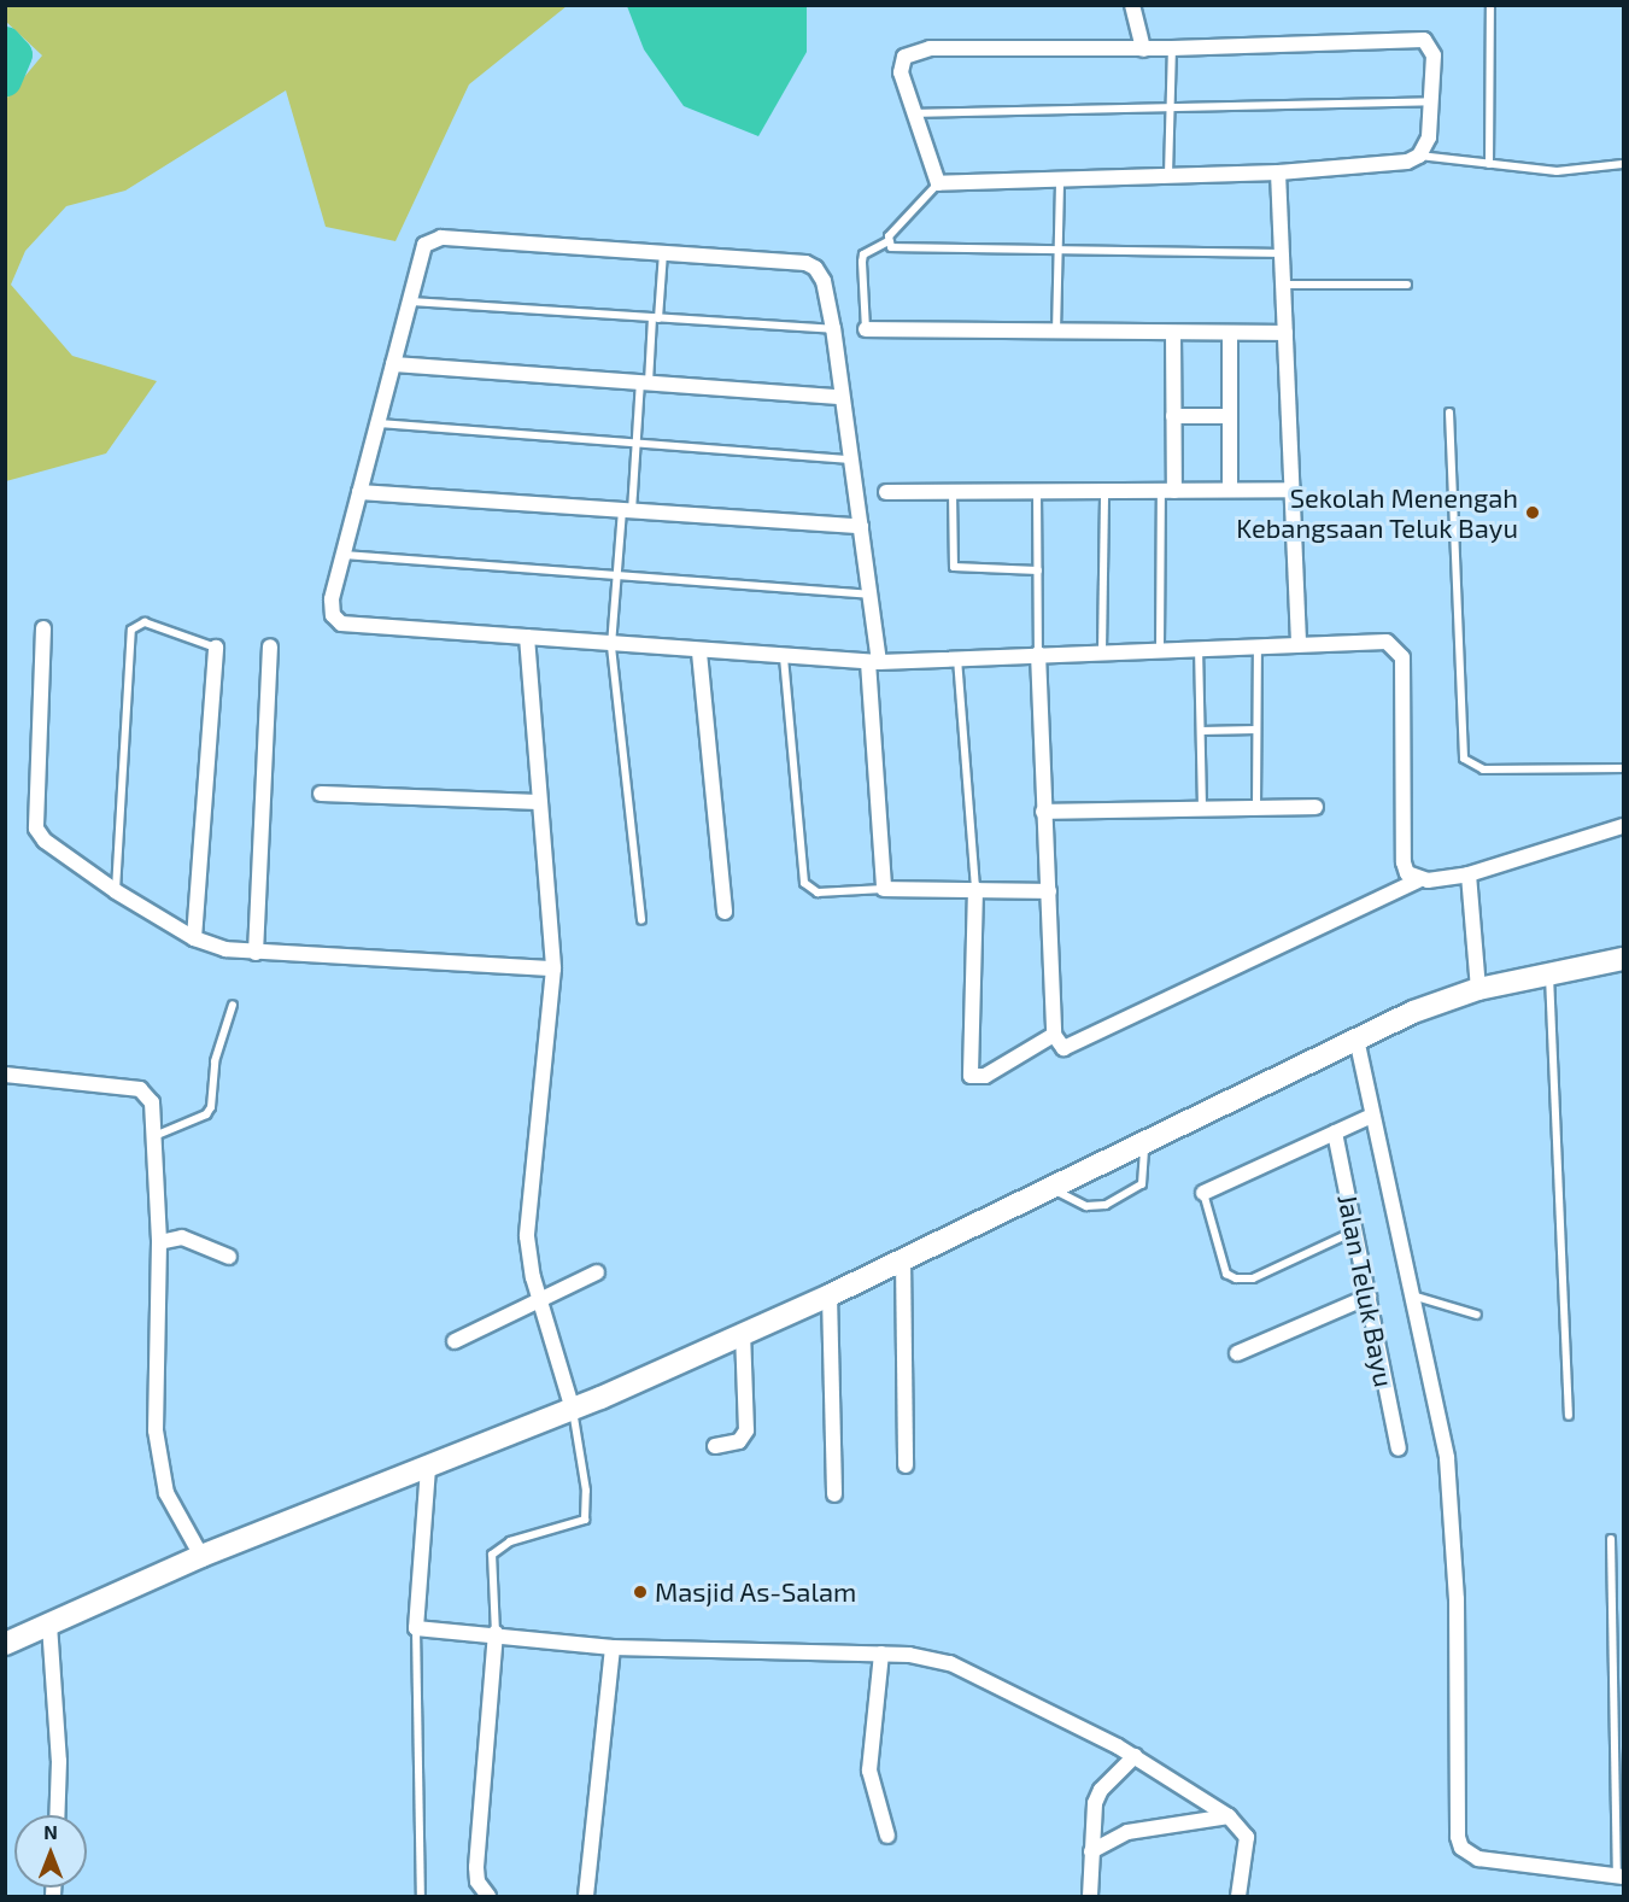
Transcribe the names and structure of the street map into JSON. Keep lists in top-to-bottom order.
{
  "streets": {
    "street": ["Jalan Teluk Bayu"]
  },
  "places": ["Sekolah Menengah Kebangsaan Teluk Bayu", "Masjid As-Salam"],
  "north": "top"
}
